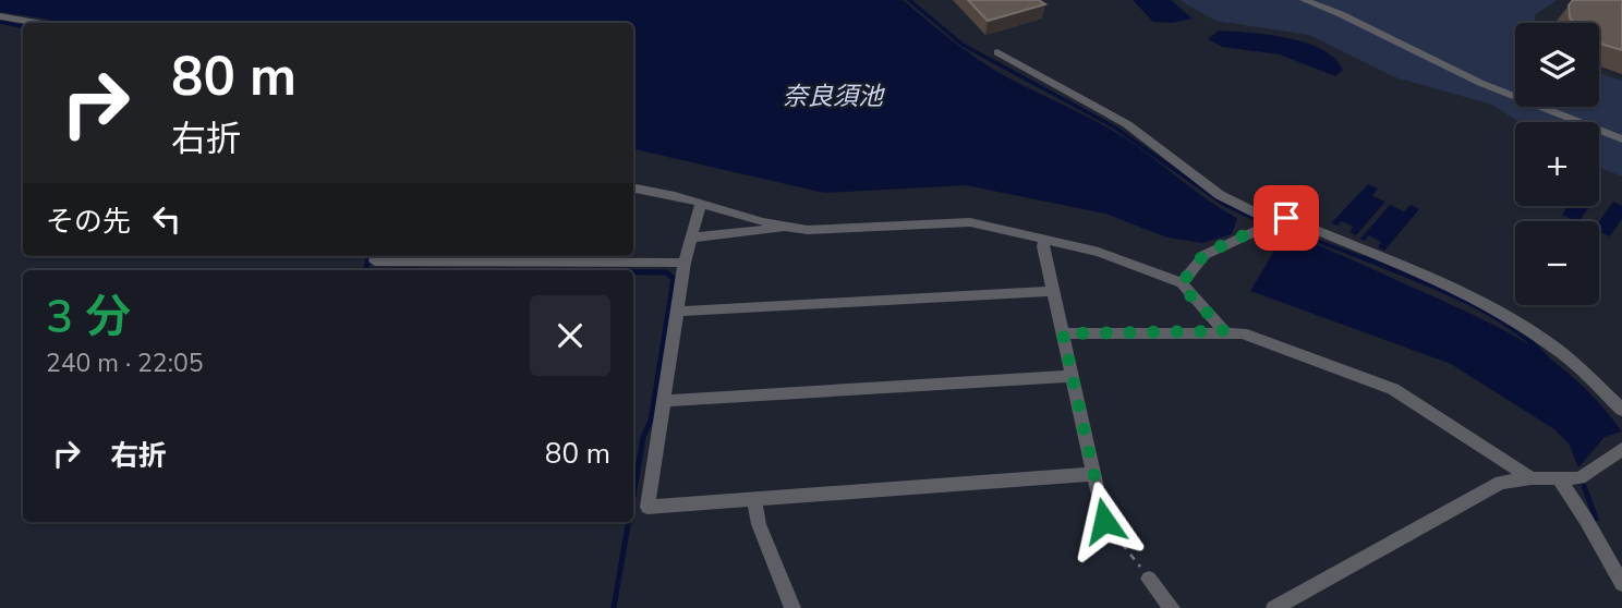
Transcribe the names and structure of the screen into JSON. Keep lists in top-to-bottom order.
{
  "water": ["奈良須池"],
  "page": {
    "map_buttons": ["+", "−"],
    "turn": ["80 m", "右折"],
    "then": "その先",
    "heading": ["3 分", "240 m · 22:05"],
    "list": [
      {
        "name": "右折",
        "value": "80 m"
      }
    ]
  }
}
